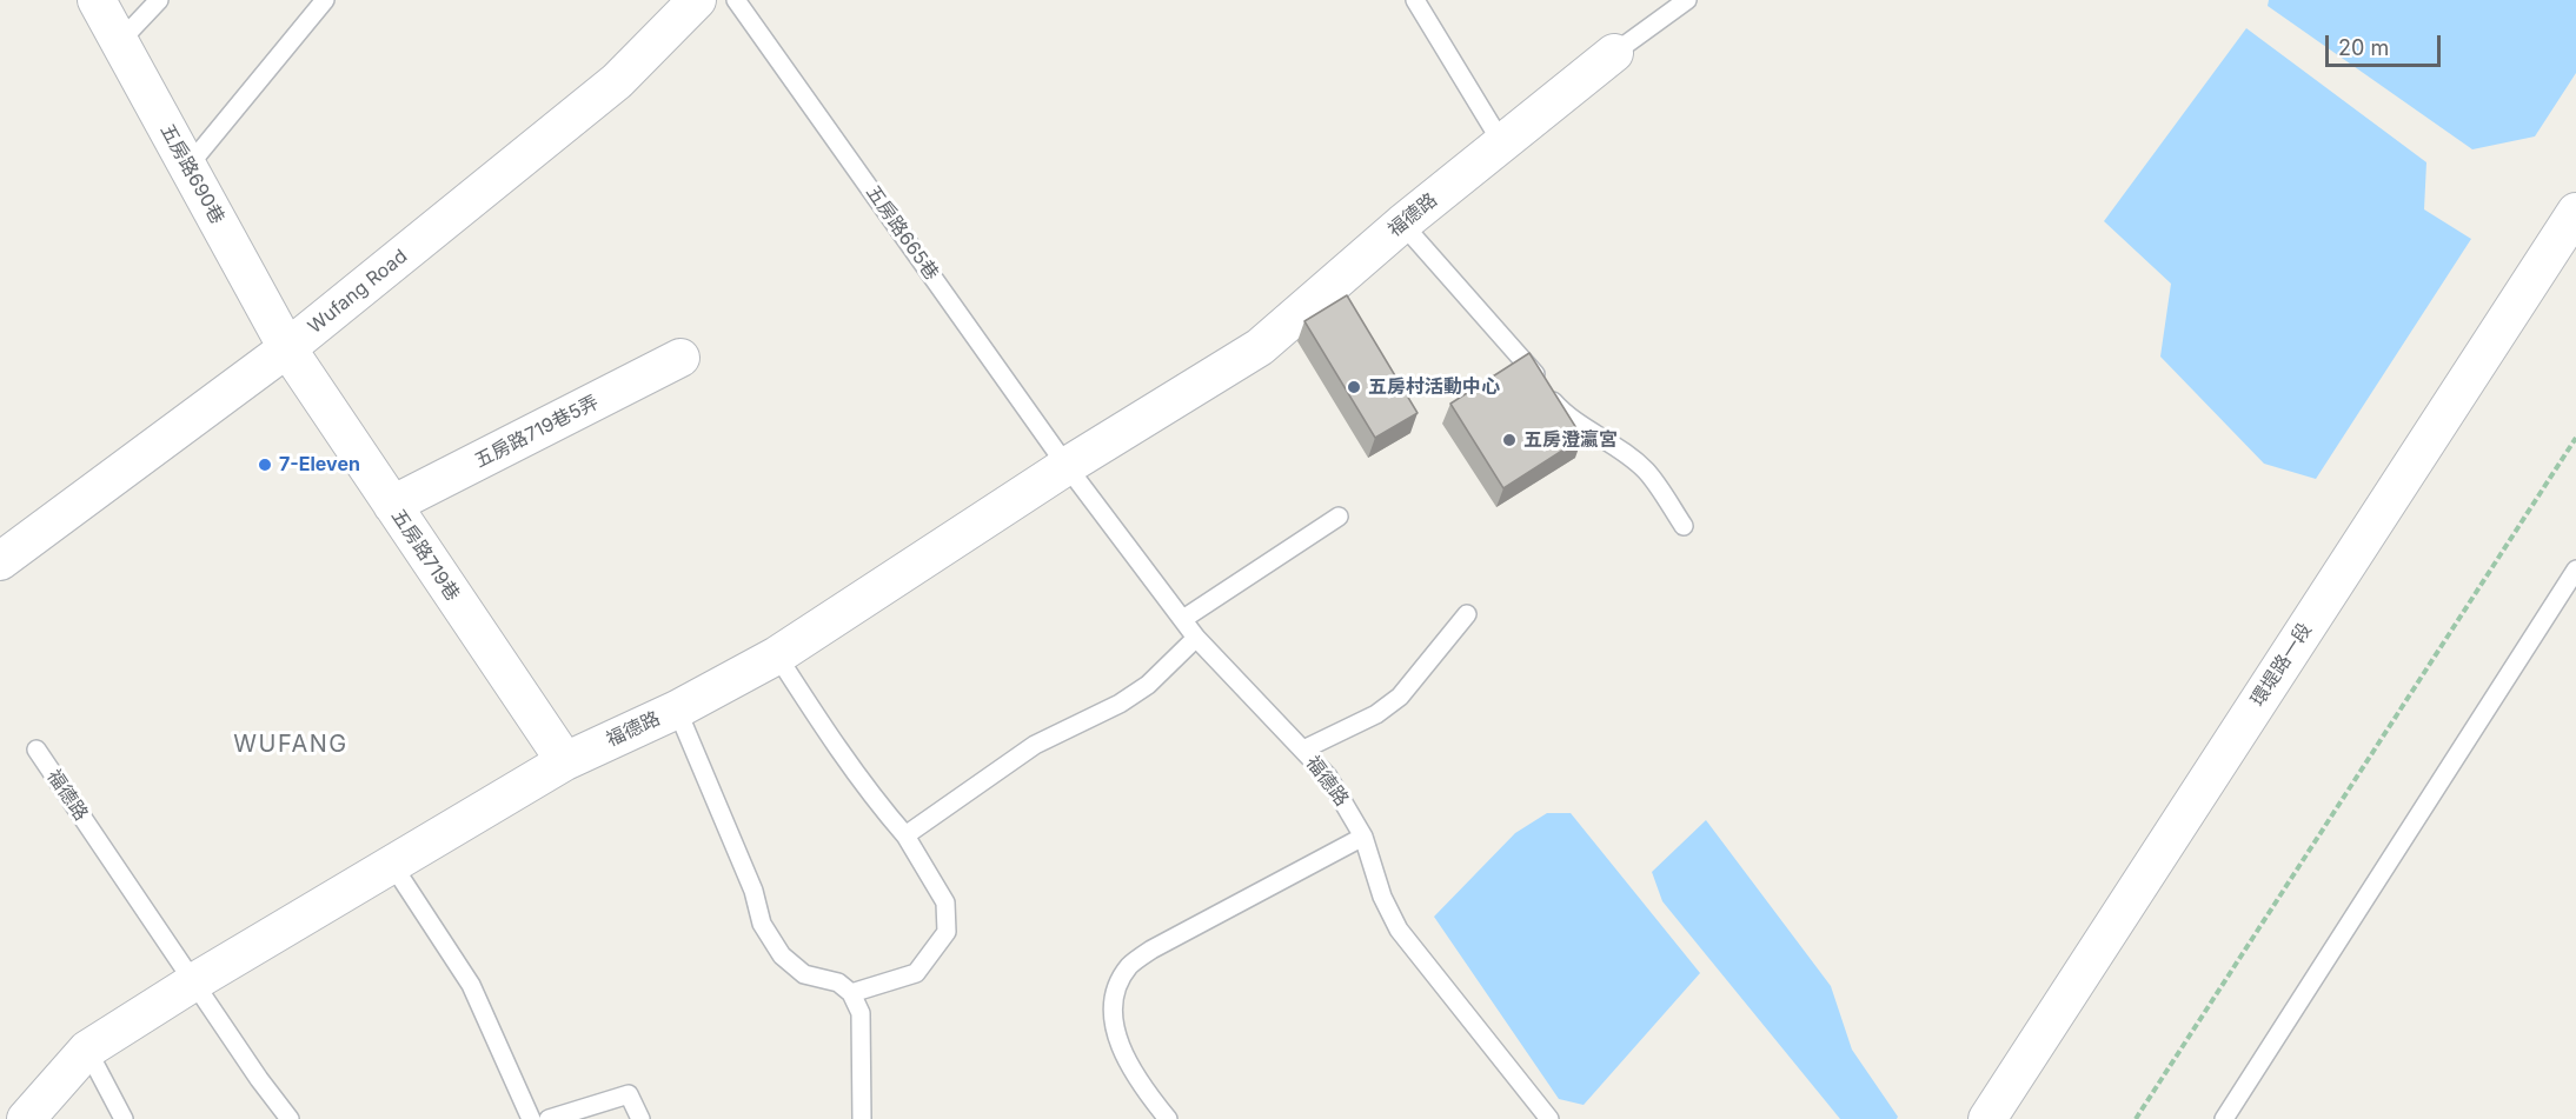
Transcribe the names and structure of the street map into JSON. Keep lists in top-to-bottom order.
{
  "streets": {
    "street": [
      "五房路690巷",
      "福德路",
      "Wufang Road",
      "五房路719巷5弄",
      "五房路719巷",
      "環堤路一段"
    ],
    "lane": ["五房路665巷"]
  },
  "crossings": [
    ["五房路690巷", "Wufang Road"],
    ["五房路690巷", "五房路719巷"],
    ["福德路", "五房路665巷"],
    ["福德路", "五房路719巷"],
    ["Wufang Road", "五房路719巷"],
    ["五房路719巷5弄", "五房路719巷"]
  ],
  "districts": ["WUFANG"],
  "places": ["五房村活動中心", "五房澄瀛宮", "7-Eleven"],
  "scale_bar": "20 m"
}
